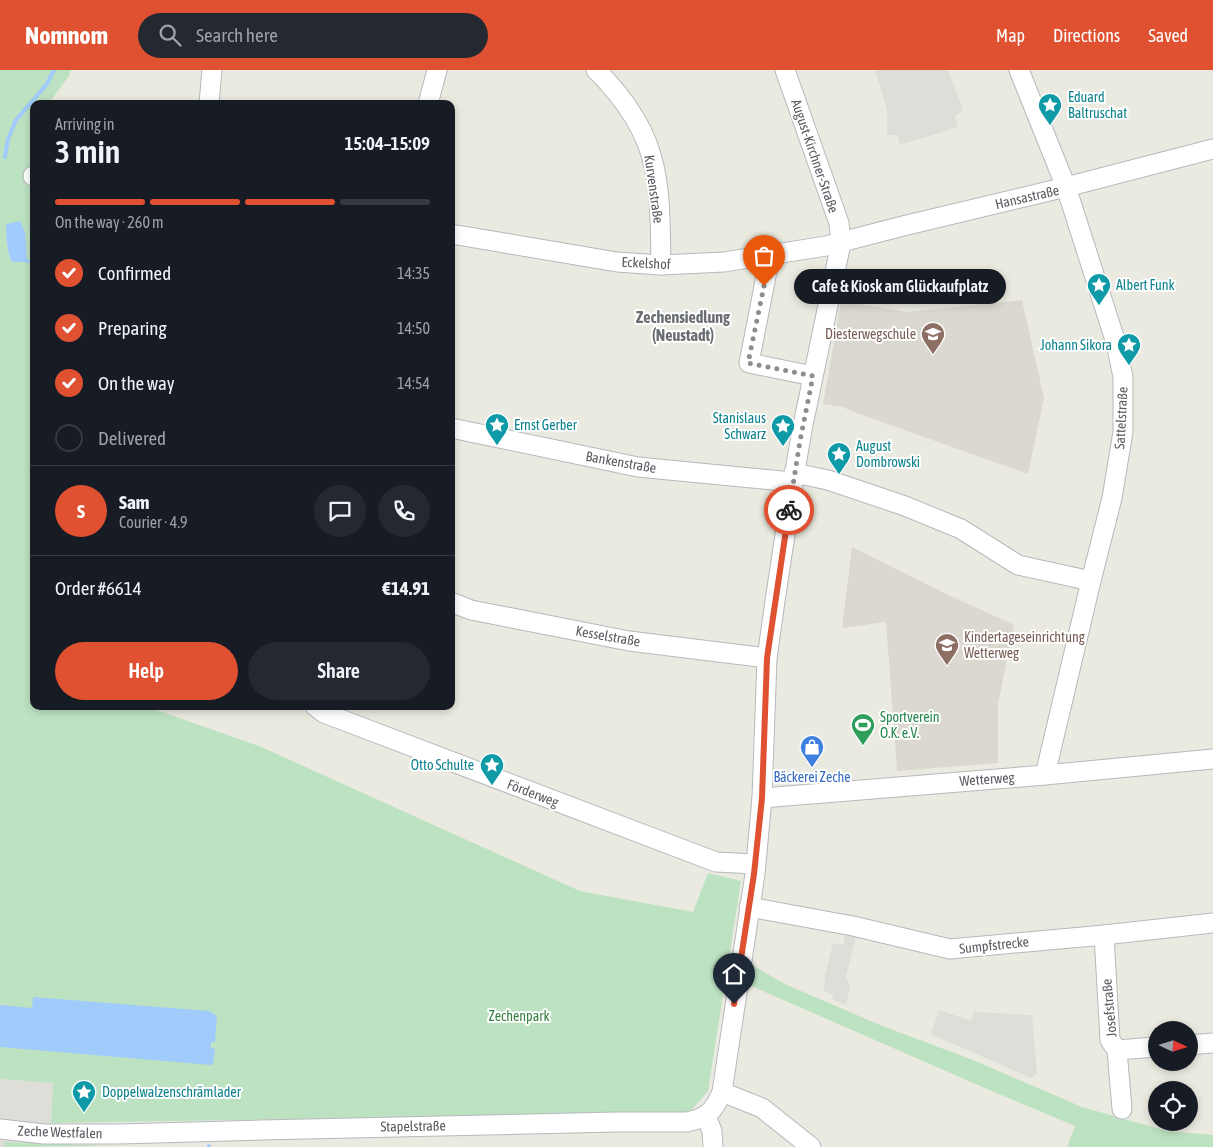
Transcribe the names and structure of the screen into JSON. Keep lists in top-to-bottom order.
{
  "streets": {
    "street": [
      "August-Kirchner-Straße",
      "Kurvenstraße",
      "Hansastraße",
      "Eckelshof",
      "Sattelstraße",
      "Bankenstraße",
      "Kesselstraße",
      "Wetterweg",
      "Förderweg",
      "Sumpfstrecke",
      "Josefstraße",
      "Stapelstraße",
      "Zeche Westfalen"
    ]
  },
  "crossings": [
    ["August-Kirchner-Straße", "Hansastraße"],
    ["August-Kirchner-Straße", "Eckelshof"],
    ["Kurvenstraße", "Eckelshof"],
    ["Hansastraße", "Eckelshof"],
    ["Hansastraße", "Sattelstraße"],
    ["Sattelstraße", "Bankenstraße"],
    ["Sattelstraße", "Wetterweg"],
    ["Sumpfstrecke", "Josefstraße"],
    ["Stapelstraße", "Zeche Westfalen"]
  ],
  "districts": ["Zechensiedlung (Neustadt)"],
  "parks": ["Zechenpark"],
  "places": {
    "place": [
      "Eduard Baltruschat",
      "Albert Funk",
      "Johann Sikora",
      "Ernst Gerber",
      "Stanislaus Schwarz",
      "August Dombrowski",
      "Otto Schulte",
      "Doppelwalzenschrämlader"
    ],
    "other": ["Cafe & Kiosk am Glückaufplatz"],
    "school or university": ["Diesterwegschule", "Kindertageseinrichtung Wetterweg"],
    "sports": ["Sportverein O.K. e.V."],
    "shop": ["Bäckerei Zeche"]
  },
  "north": "right",
  "page": {
    "header": "Nomnom",
    "search": "Search here",
    "nav": ["Map", "Directions", "Saved"],
    "heading": ["3 min", "Arriving in", "15:04–15:09"],
    "panel": [
      "Sam",
      "Courier · 4.9",
      "Order #6614",
      "€14.91"
    ],
    "bar": "On the way · 260 m",
    "list": [
      ["Confirmed", "14:35"],
      ["Preparing", "14:50"],
      ["On the way", "14:54"],
      "Delivered"
    ],
    "bubble": "Cafe & Kiosk am Glückaufplatz",
    "round": "S",
    "buttons": ["Help", "Share"]
  }
}
